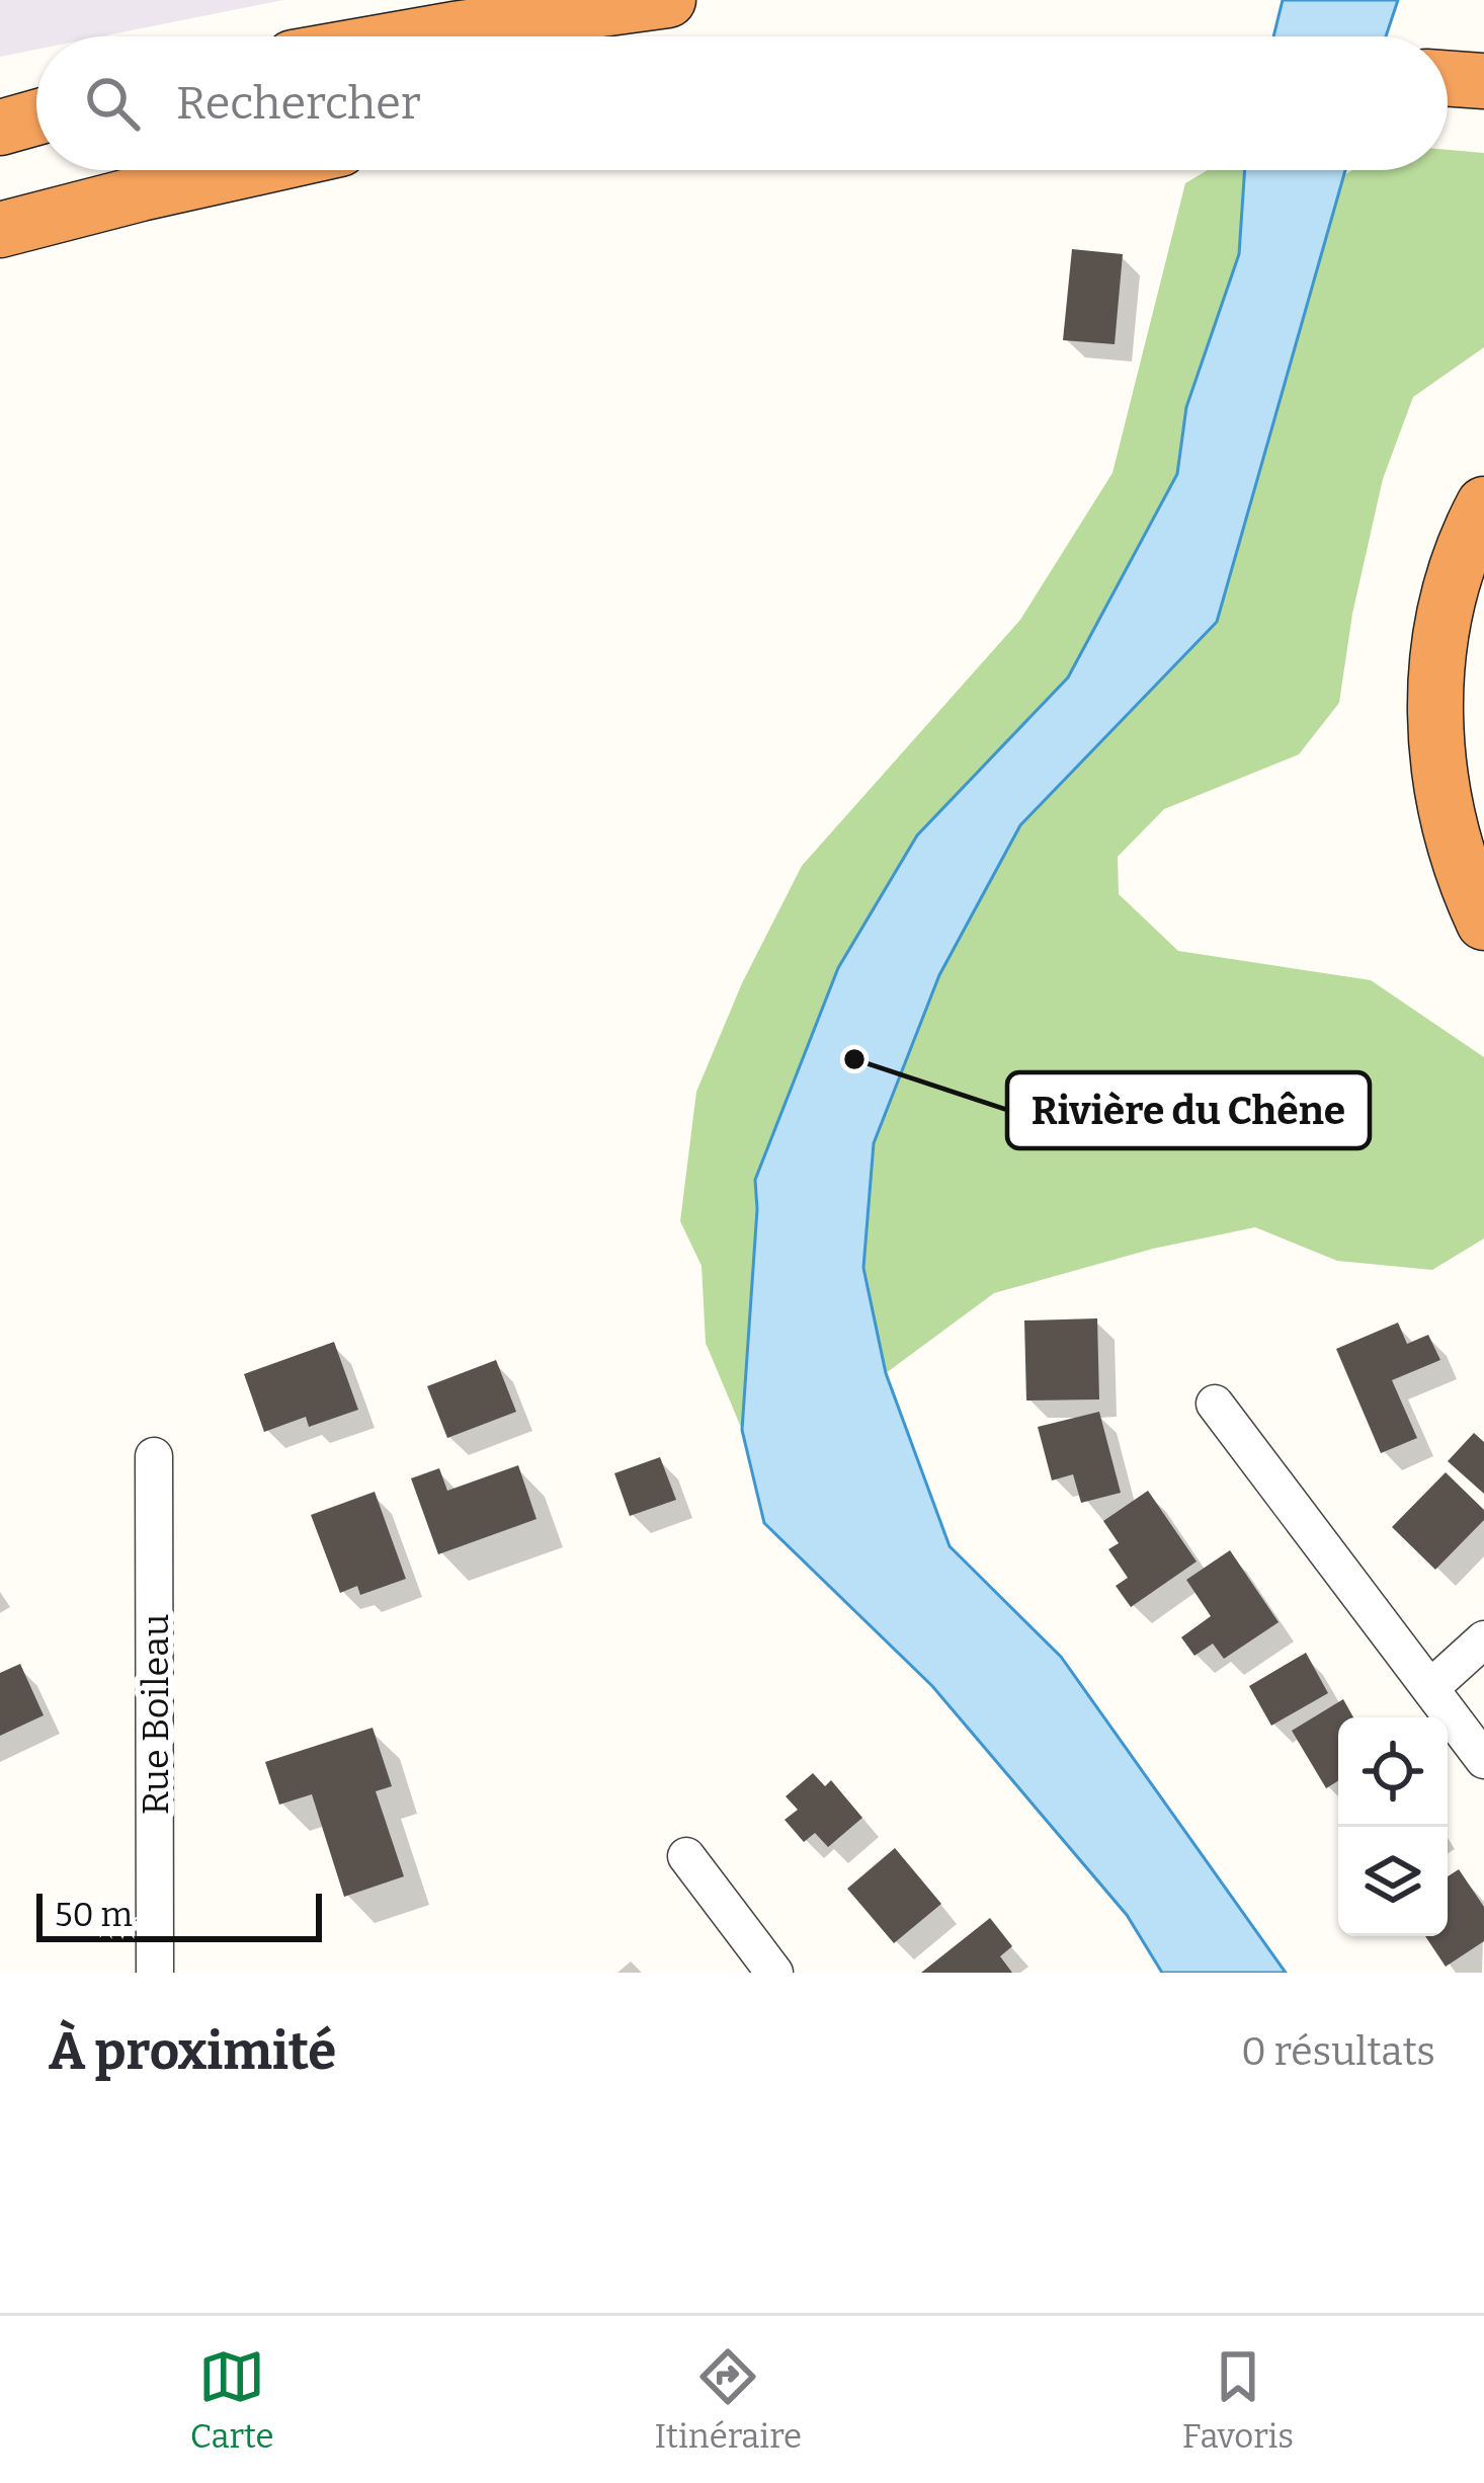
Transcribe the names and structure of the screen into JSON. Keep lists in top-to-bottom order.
{
  "streets": {
    "street": ["Rue Boileau"]
  },
  "places": ["Rivière du Chêne"],
  "scale_bar": "50 m",
  "page": {
    "search": "Rechercher",
    "scale": "50 m",
    "heading": ["À proximité", "0 résultats"],
    "nav": ["Carte", "Itinéraire", "Favoris"]
  }
}
